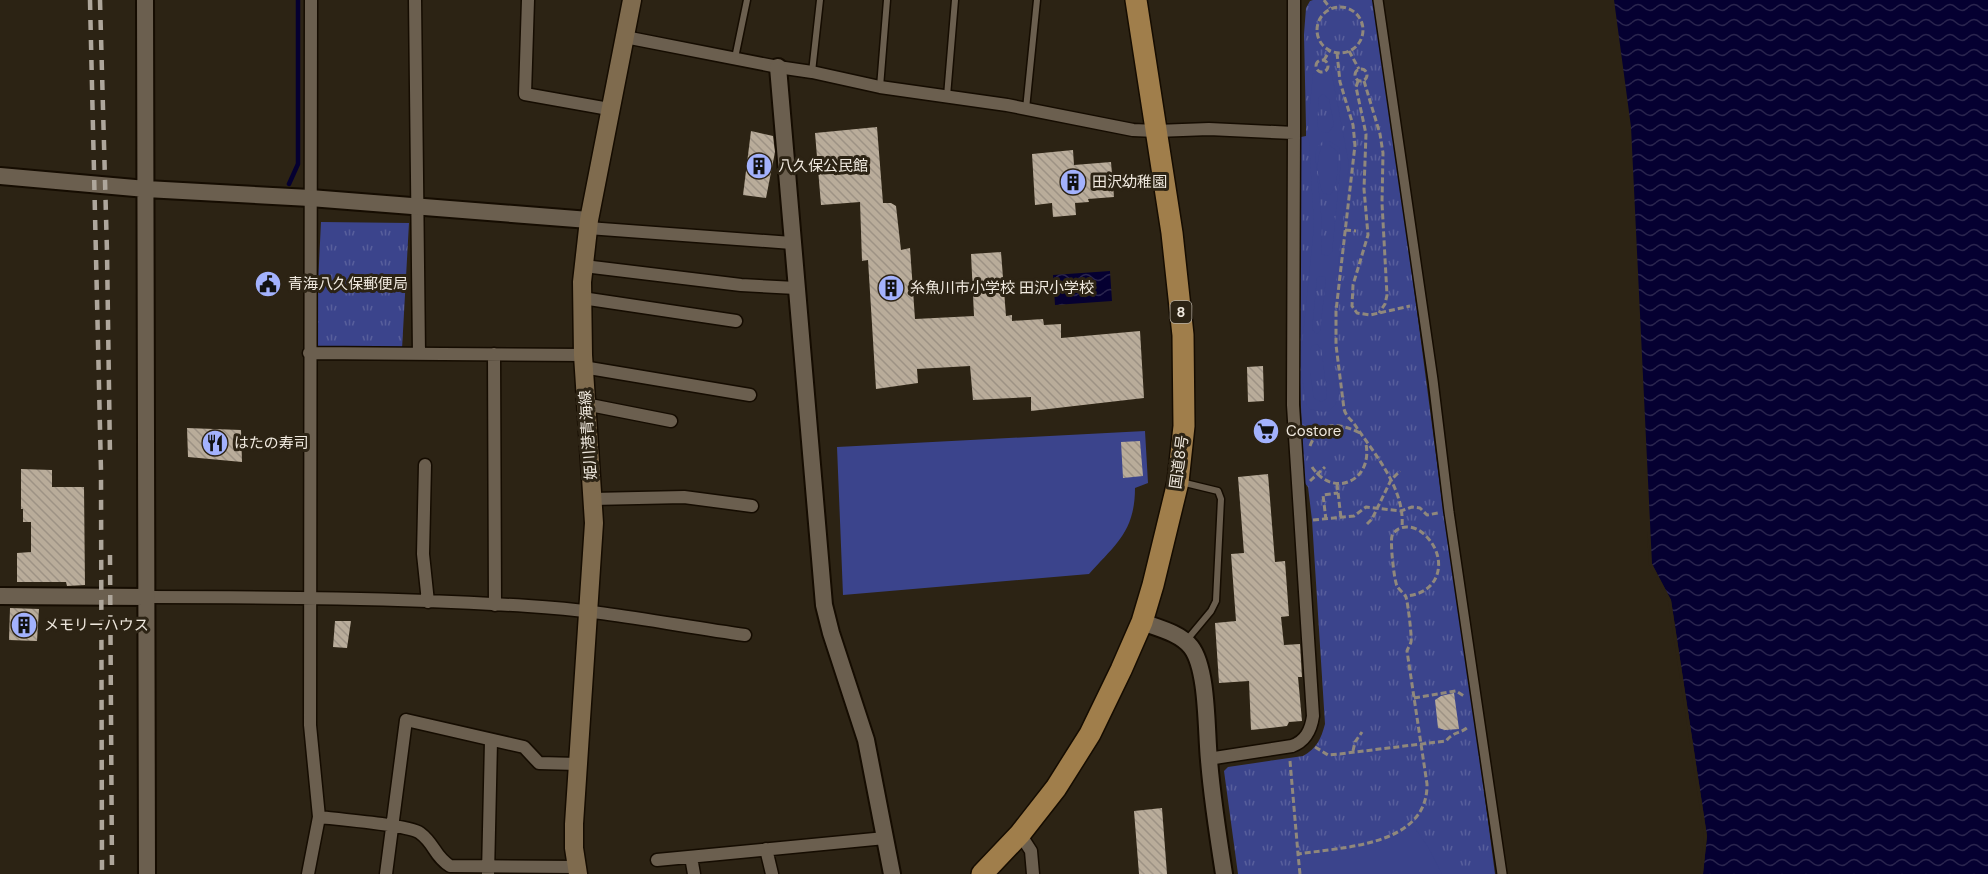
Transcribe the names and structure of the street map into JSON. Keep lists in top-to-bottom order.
{
  "streets": {
    "highway": ["8", "国道8号"],
    "main road": ["姫川港青海線"]
  },
  "places": {
    "building": [
      "八久保公民館",
      "田沢幼稚園",
      "糸魚川市小学校 田沢小学校",
      "メモリーハウス"
    ],
    "public building": ["青海八久保郵便局"],
    "supermarket": ["Costore"],
    "restaurant": ["はたの寿司"]
  }
}
